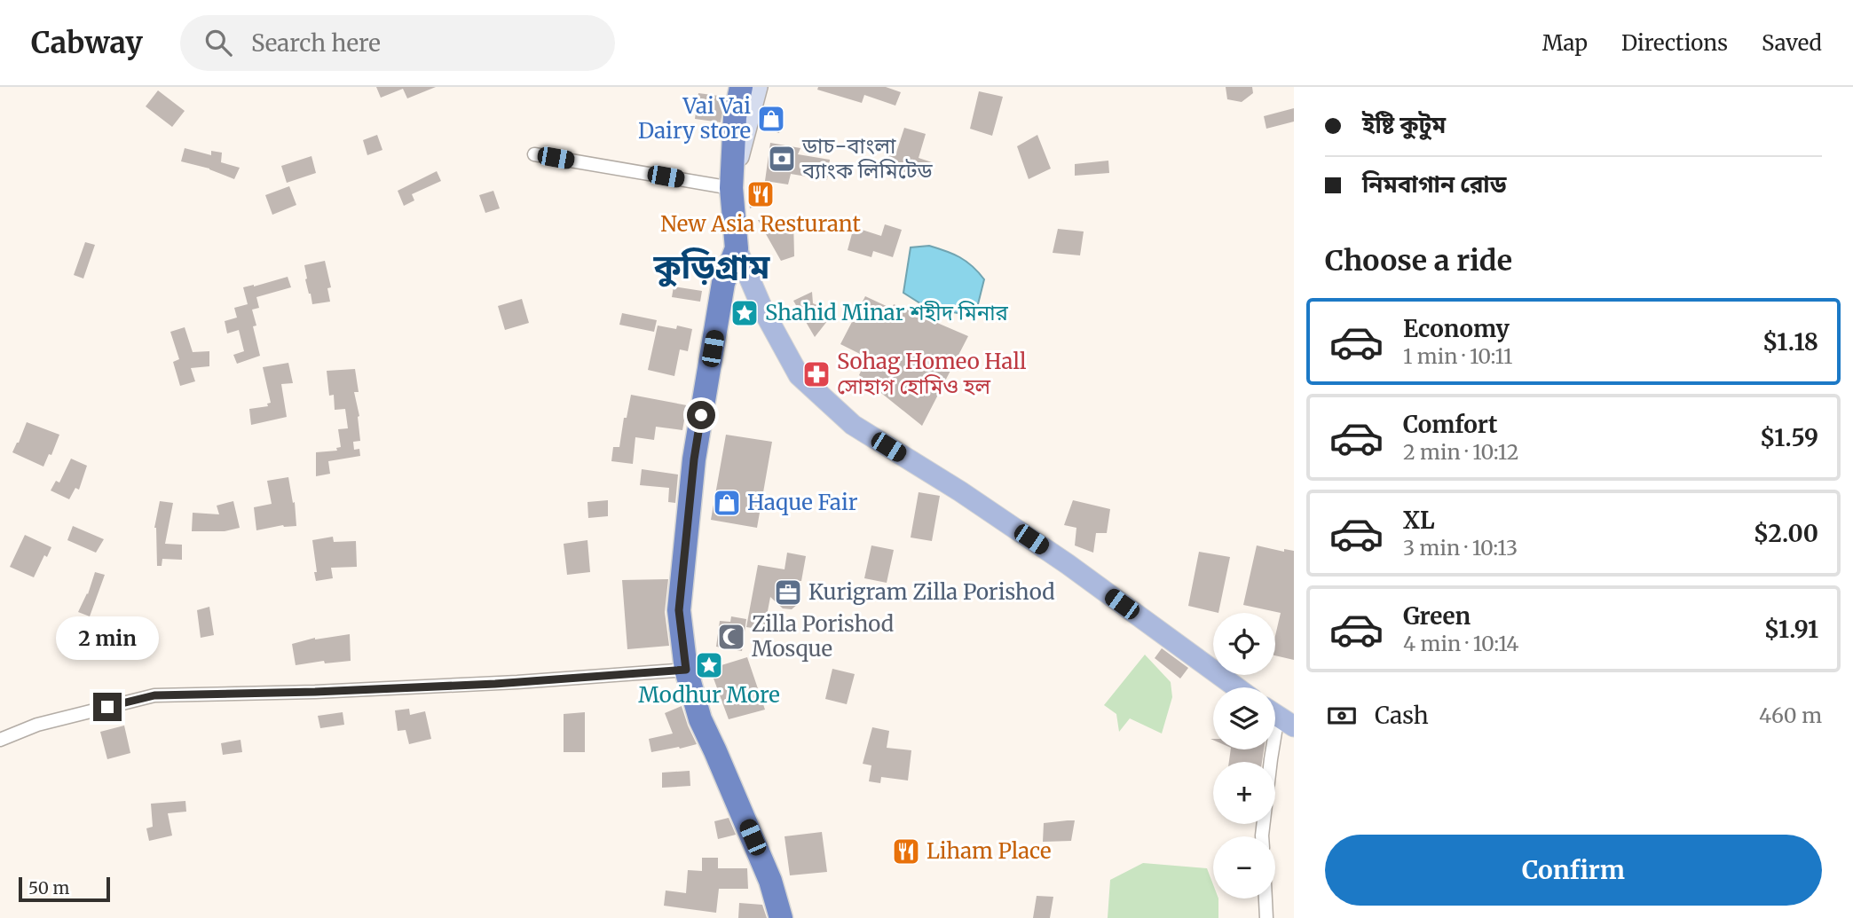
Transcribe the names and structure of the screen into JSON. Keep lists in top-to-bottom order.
{
  "districts": ["কুড়িগ্রাম"],
  "places": {
    "shop": ["Vai Vai Dairy store", "Haque Fair"],
    "bank": ["ডাচ-বাংলা ব্যাংক লিমিটেড"],
    "restaurant": ["New Asia Resturant", "Liham Place"],
    "place": ["Shahid Minar শহীদ মিনার", "Modhur More"],
    "pharmacy": ["Sohag Homeo Hall সোহাগ হোমিও হল"],
    "office": ["Kurigram Zilla Porishod"],
    "mosque": ["Zilla Porishod Mosque"]
  },
  "scale_bar": "50 m",
  "page": {
    "header": "Cabway",
    "search": "Search here",
    "nav": ["Map", "Directions", "Saved"],
    "banner": ["ইষ্টি কুটুম", "নিমবাগান রোড"],
    "heading": "Choose a ride",
    "list": [
      {
        "name": "Economy",
        "note": "1 min · 10:11",
        "value": "$1.18"
      },
      {
        "name": "Comfort",
        "note": "2 min · 10:12",
        "value": "$1.59"
      },
      {
        "name": "XL",
        "note": "3 min · 10:13",
        "value": "$2.00"
      },
      {
        "name": "Green",
        "note": "4 min · 10:14",
        "value": "$1.91"
      }
    ],
    "map_buttons": ["+", "−"],
    "bubble": "2 min",
    "pay": ["Cash", "460 m"],
    "buttons": "Confirm",
    "scale": "50 m"
  }
}
